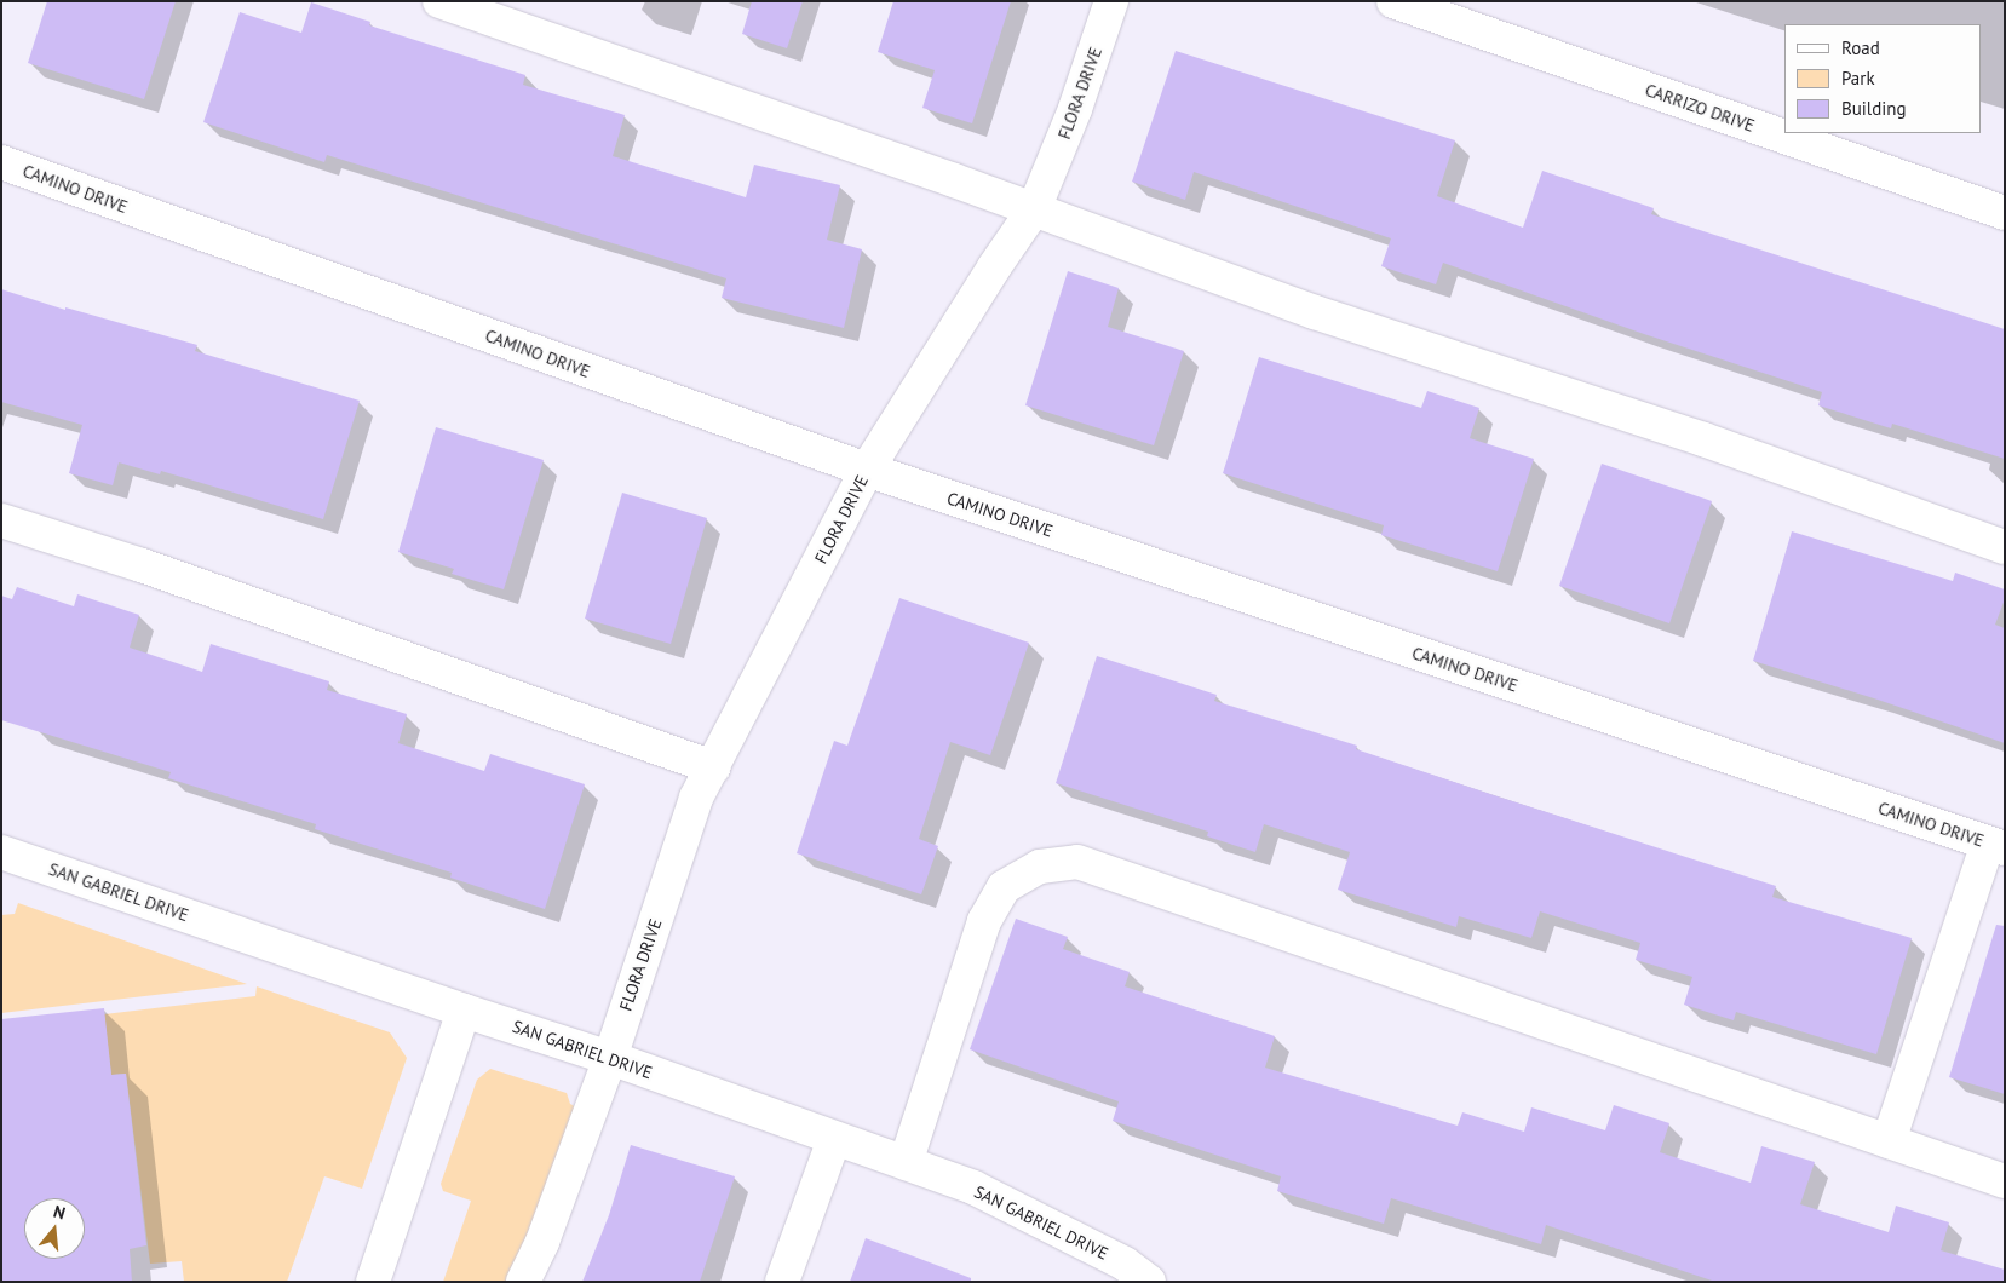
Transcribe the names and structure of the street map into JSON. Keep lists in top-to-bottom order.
{
  "streets": {
    "street": [
      "FLORA DRIVE",
      "CARRIZO DRIVE",
      "CAMINO DRIVE",
      "SAN GABRIEL DRIVE"
    ]
  },
  "crossings": [
    ["FLORA DRIVE", "CAMINO DRIVE"],
    ["FLORA DRIVE", "SAN GABRIEL DRIVE"]
  ],
  "legend": ["Road", "Park", "Building"],
  "north": "top"
}
